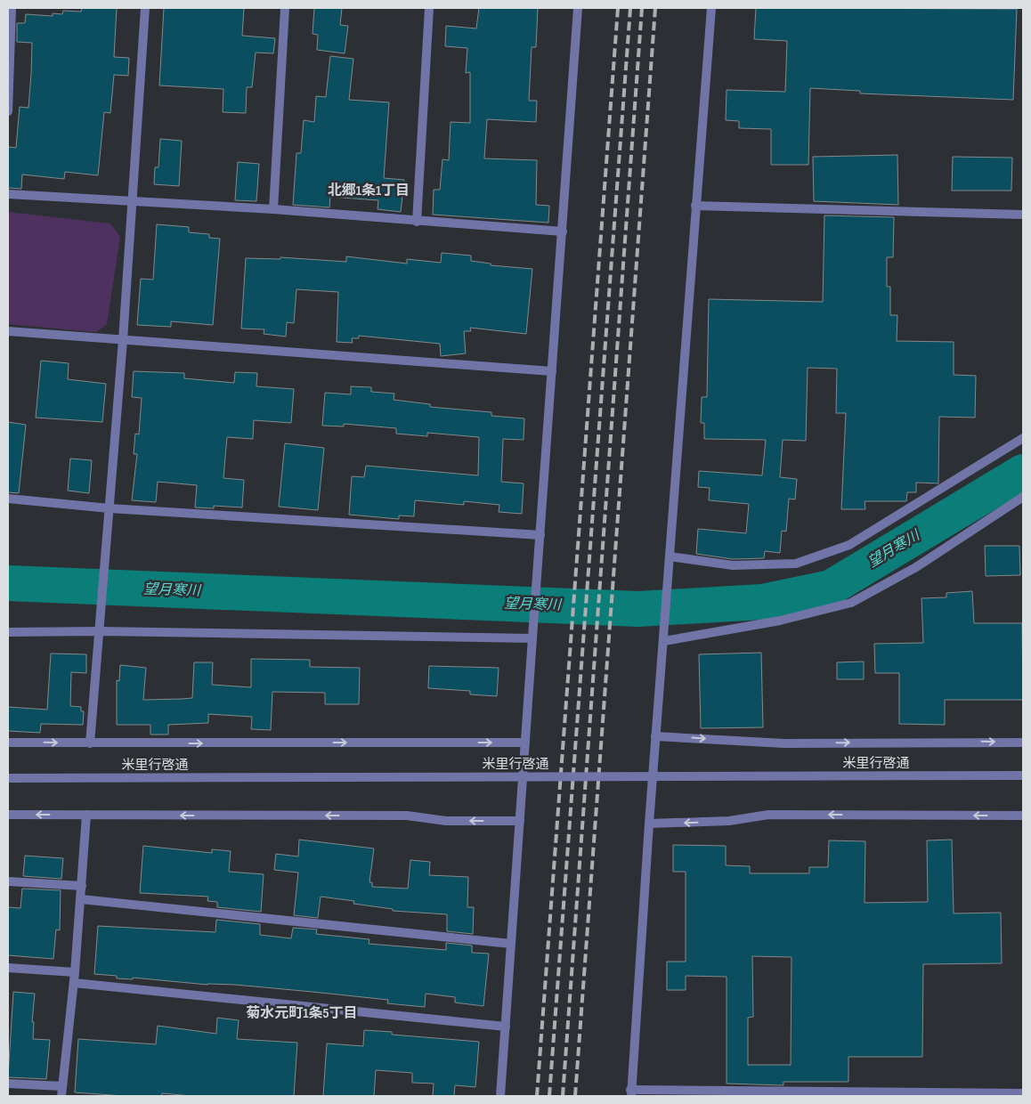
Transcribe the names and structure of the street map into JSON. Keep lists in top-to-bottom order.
{
  "streets": {
    "street": ["米里行啓通"]
  },
  "districts": ["北郷1条1丁目", "菊水元町1条5丁目"],
  "water": ["望月寒川"]
}
